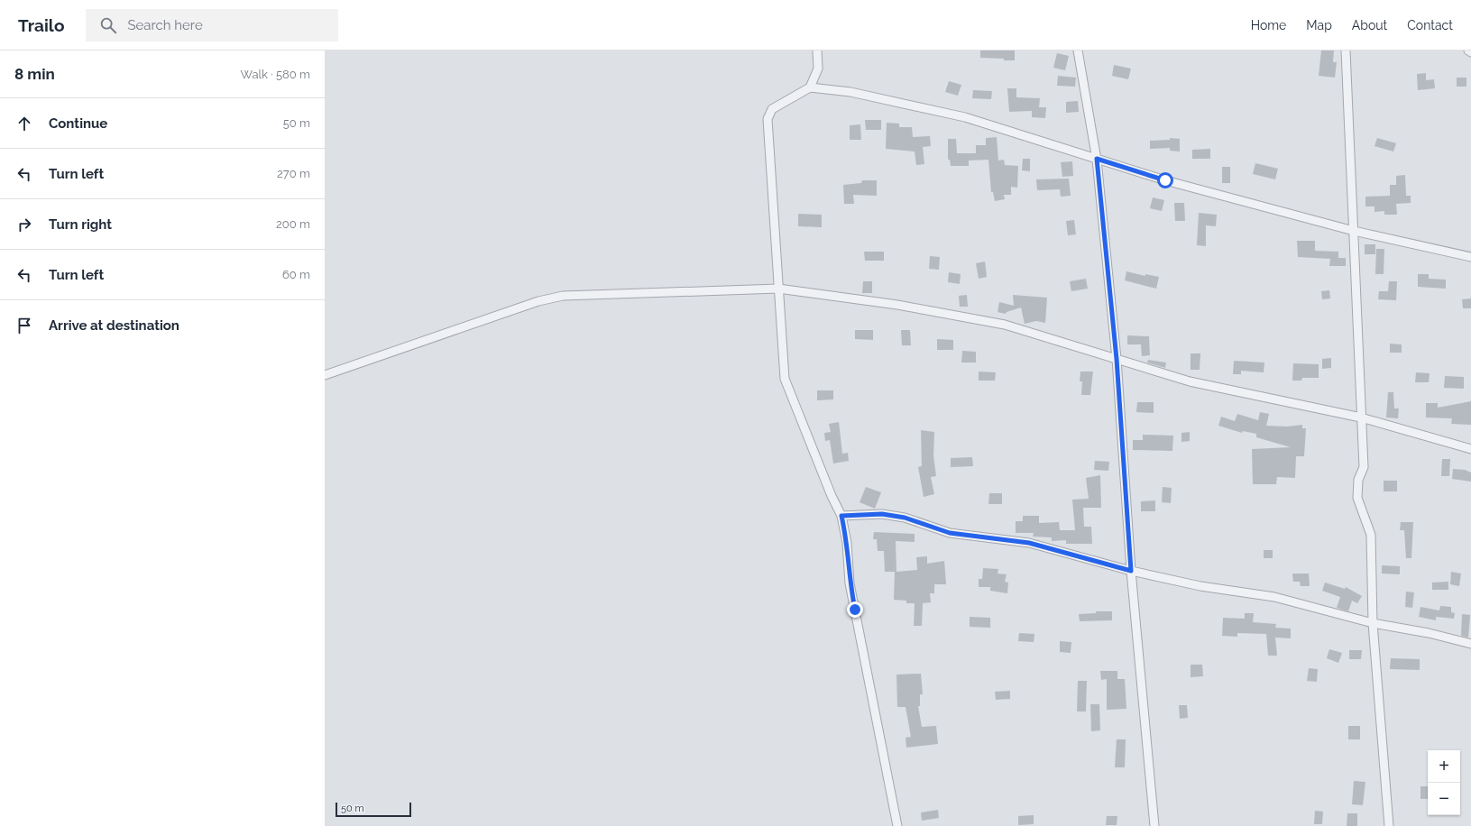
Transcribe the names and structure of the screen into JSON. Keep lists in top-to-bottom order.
{
  "scale_bar": "50 m",
  "page": {
    "header": "Trailo",
    "search": "Search here",
    "nav": [
      "Home",
      "Map",
      "About",
      "Contact"
    ],
    "heading": ["8 min", "Walk · 580 m"],
    "list": [
      ["Continue", "50 m"],
      ["Turn left", "270 m"],
      ["Turn right", "200 m"],
      ["Turn left", "60 m"],
      "Arrive at destination"
    ],
    "map_buttons": ["+", "−"],
    "scale": "50 m"
  }
}
